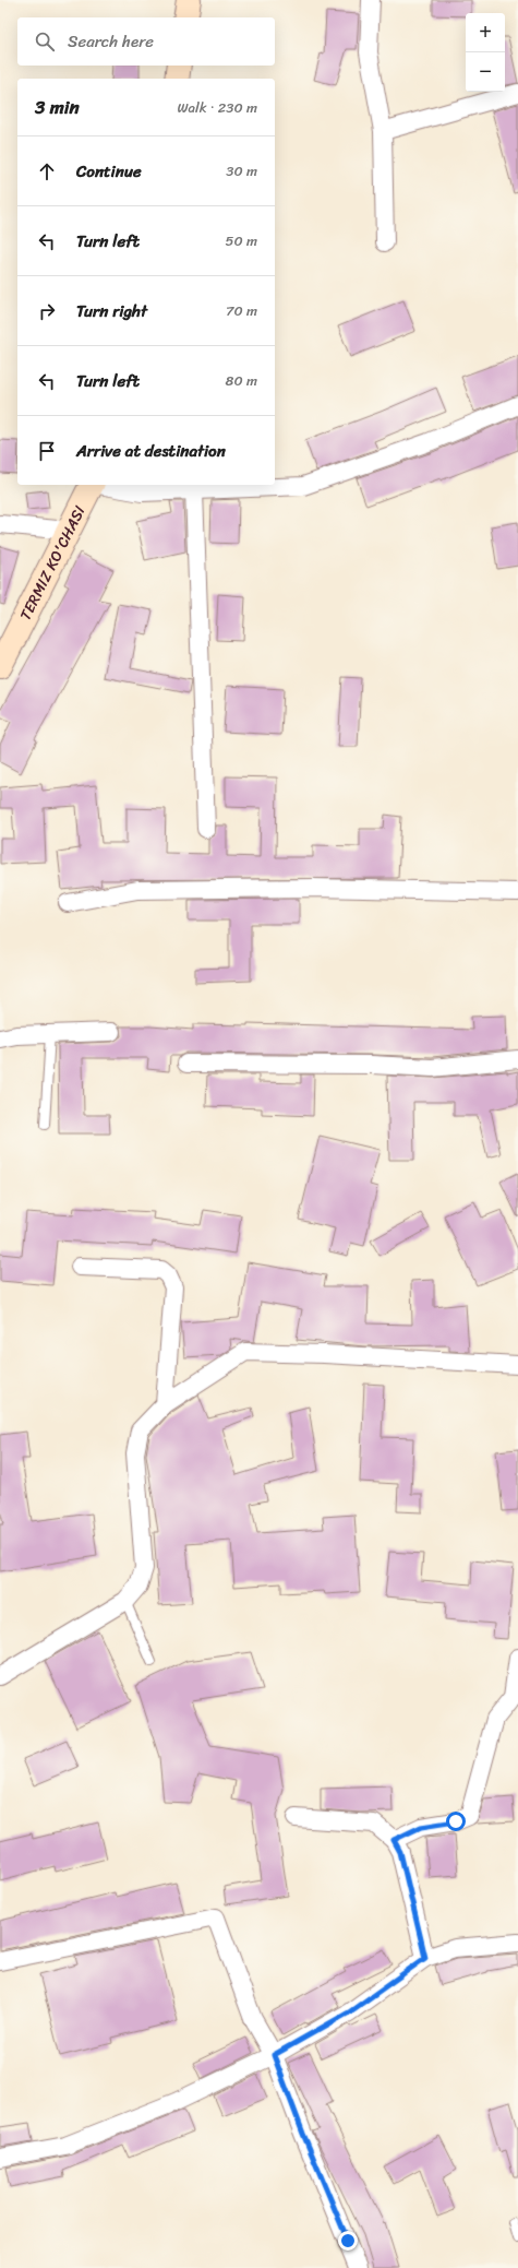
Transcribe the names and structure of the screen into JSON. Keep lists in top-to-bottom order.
{
  "streets": {
    "main road": ["TERMIZ KO'CHASI"]
  },
  "page": {
    "map_buttons": ["+", "−"],
    "search": "Search here",
    "heading": ["3 min", "Walk · 230 m"],
    "list": [
      ["Continue", "30 m"],
      ["Turn left", "50 m"],
      ["Turn right", "70 m"],
      ["Turn left", "80 m"],
      "Arrive at destination"
    ]
  }
}
